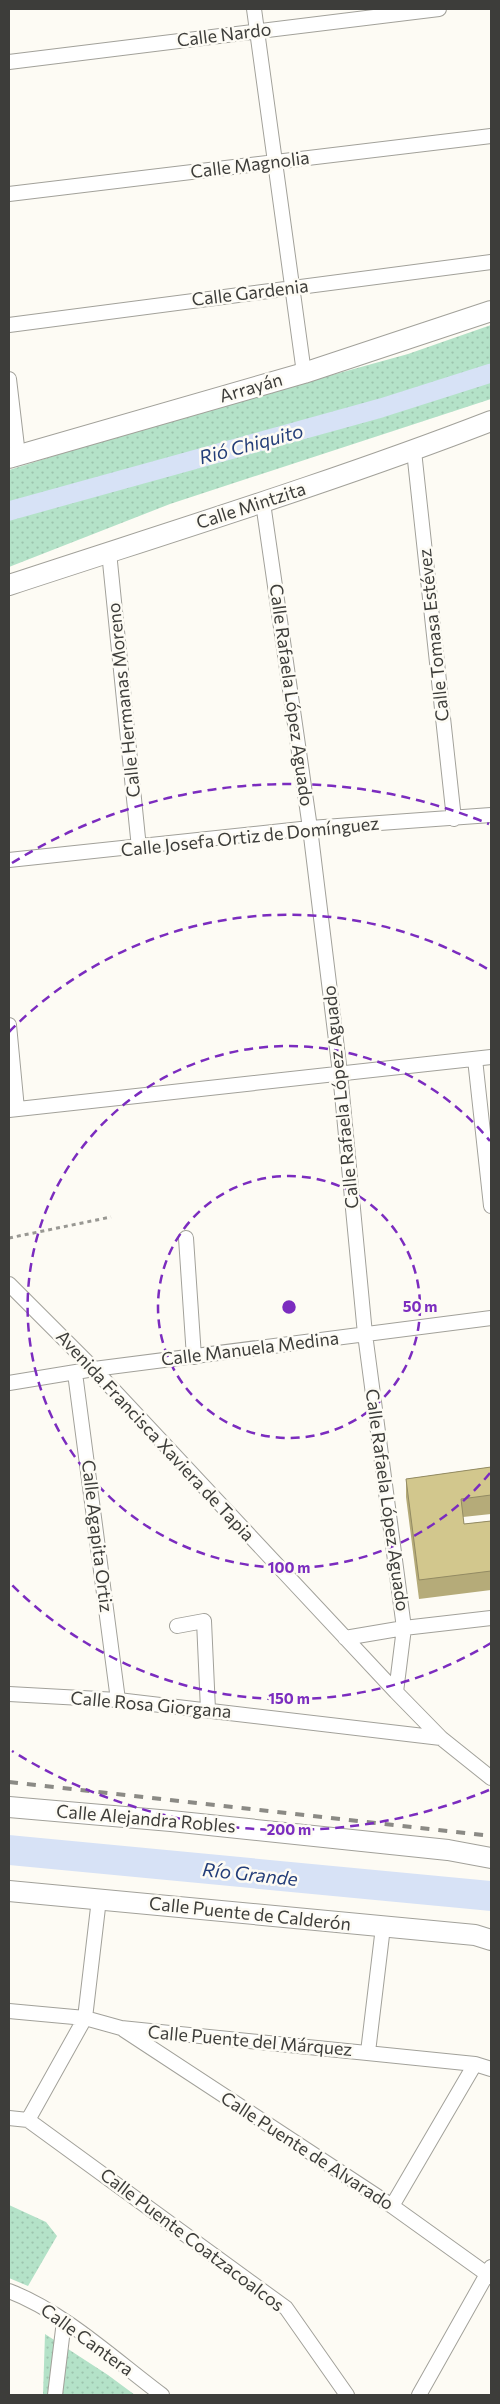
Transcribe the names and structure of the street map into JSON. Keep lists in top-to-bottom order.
{
  "streets": {
    "street": [
      "Calle Nardo",
      "Calle Magnolia",
      "Calle Gardenia",
      "Arrayán",
      "Calle Mintzita",
      "Calle Tomasa Estévez",
      "Calle Rafaela López Aguado",
      "Calle Hermanas Moreno",
      "Calle Josefa Ortiz de Domínguez",
      "Calle Manuela Medina",
      "Avenida Francisca Xaviera de Tapia",
      "Calle Agapita Ortiz",
      "Calle Rosa Giorgana",
      "Calle Alejandra Robles",
      "Calle Puente de Calderón",
      "Calle Puente del Márquez",
      "Calle Puente de Alvarado",
      "Calle Puente Coatzacoalcos",
      "Calle Cantera"
    ]
  },
  "crossings": [
    ["Calle Mintzita", "Calle Tomasa Estévez"],
    ["Calle Mintzita", "Calle Rafaela López Aguado"],
    ["Calle Mintzita", "Calle Hermanas Moreno"],
    ["Calle Tomasa Estévez", "Calle Josefa Ortiz de Domínguez"],
    ["Calle Rafaela López Aguado", "Calle Josefa Ortiz de Domínguez"],
    ["Calle Rafaela López Aguado", "Calle Manuela Medina"],
    ["Calle Rafaela López Aguado", "Avenida Francisca Xaviera de Tapia"],
    ["Calle Hermanas Moreno", "Calle Josefa Ortiz de Domínguez"],
    ["Calle Manuela Medina", "Avenida Francisca Xaviera de Tapia"],
    ["Calle Manuela Medina", "Calle Agapita Ortiz"],
    ["Avenida Francisca Xaviera de Tapia", "Calle Rosa Giorgana"],
    ["Calle Agapita Ortiz", "Calle Rosa Giorgana"],
    ["Calle Puente del Márquez", "Calle Puente de Alvarado"]
  ],
  "water": ["Rió Chiquito", "Río Grande"],
  "rings": [
    "50 m",
    "100 m",
    "150 m",
    "200 m"
  ]
}
